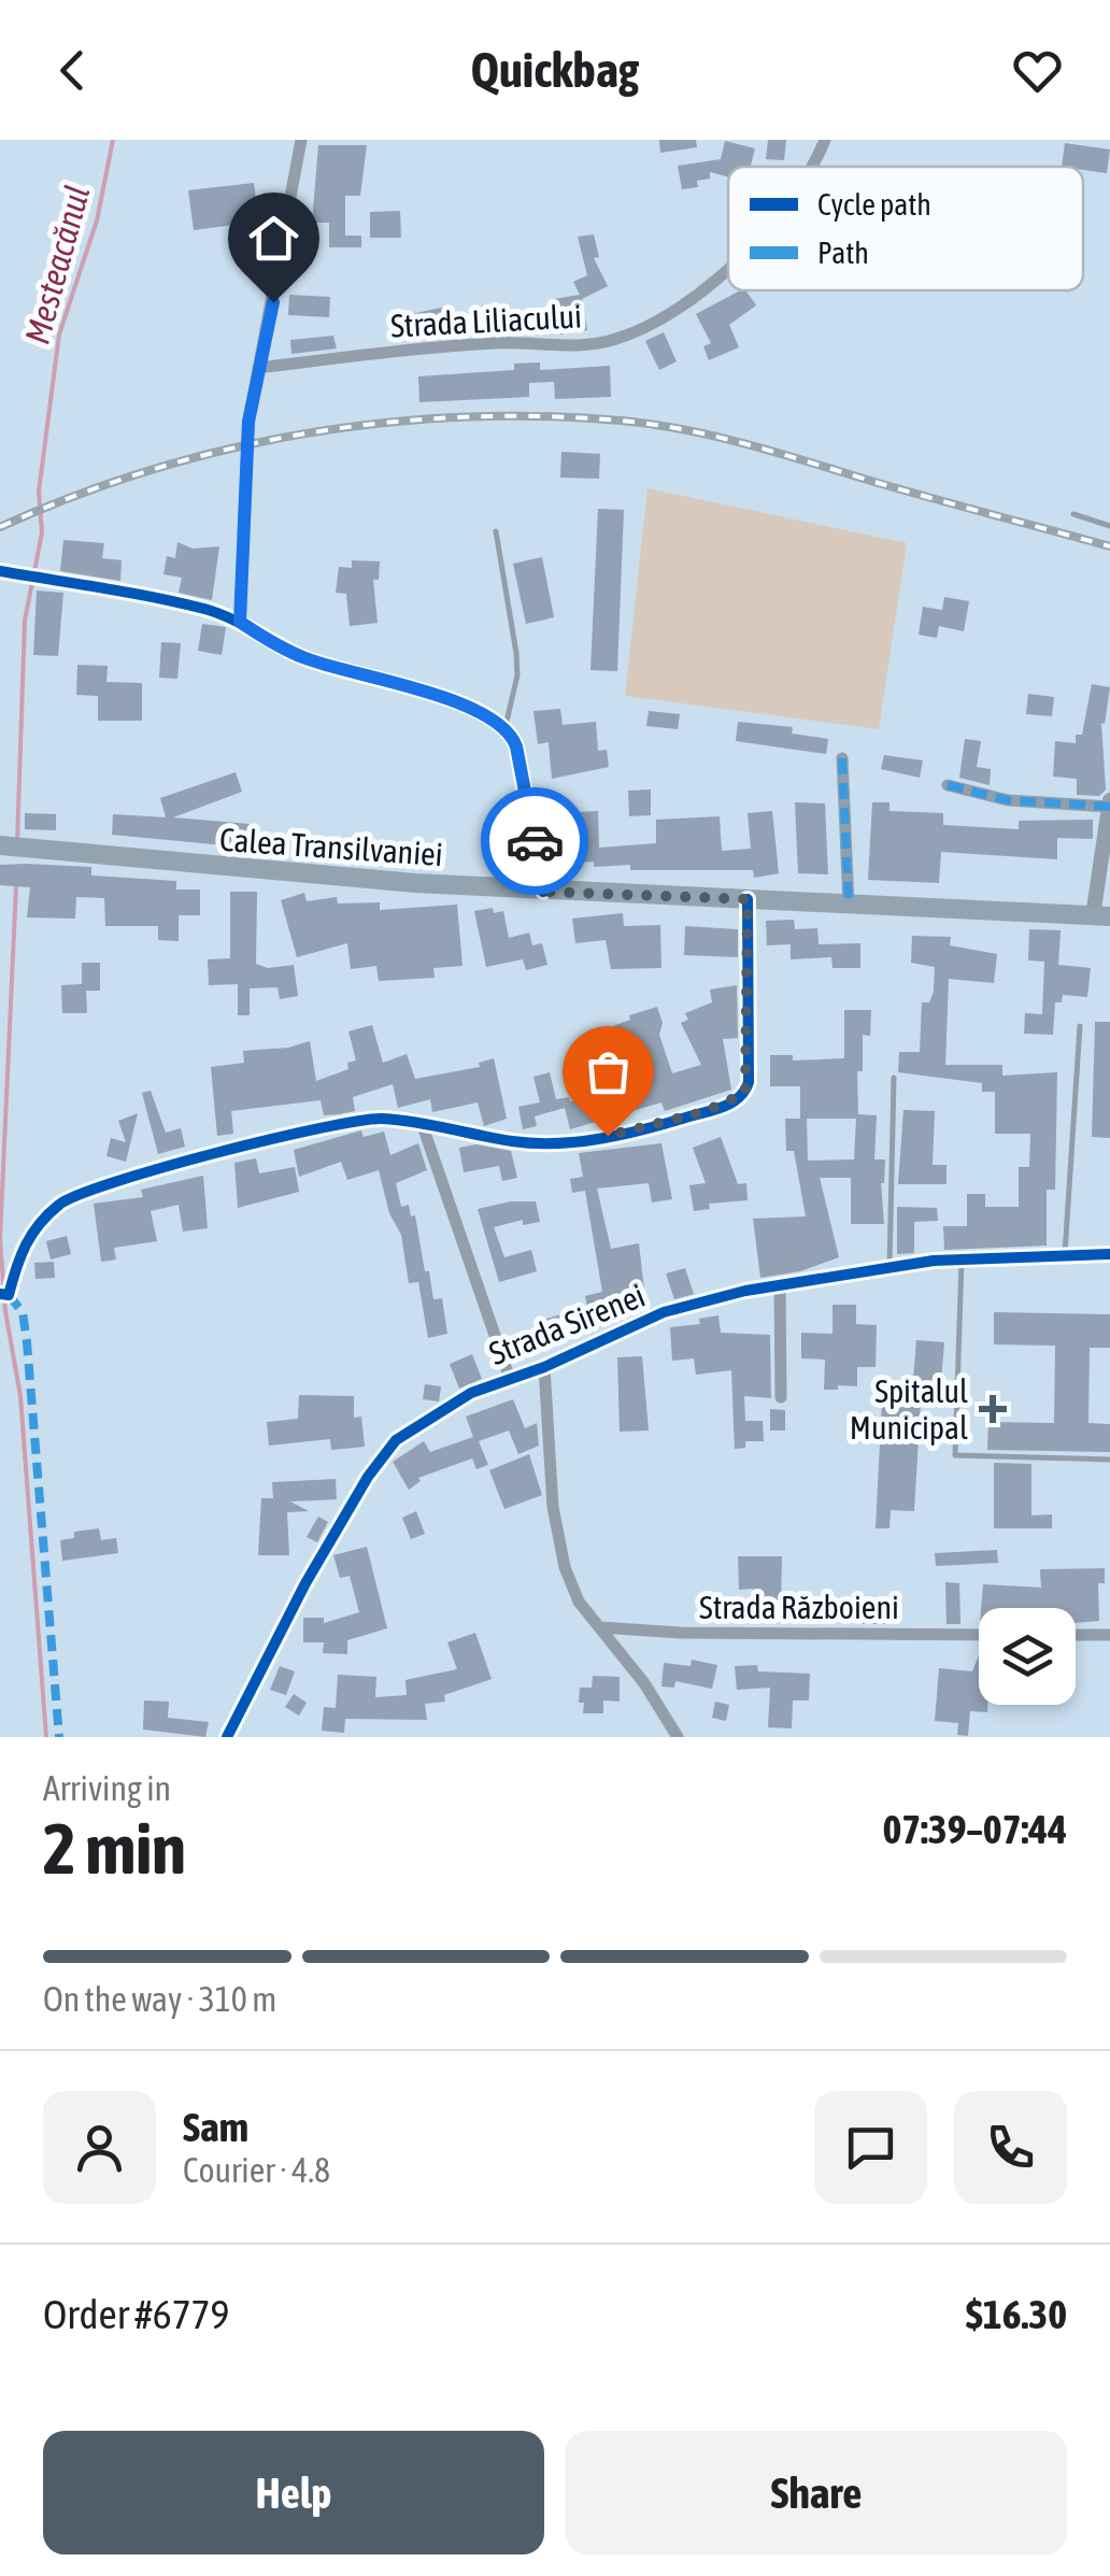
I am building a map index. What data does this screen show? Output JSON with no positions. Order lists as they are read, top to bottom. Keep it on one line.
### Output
{"streets":{"highway":["Calea Transilvaniei"],"street":["Strada Liliacului","Strada Sirenei","Strada Războieni"]},"water":["Mesteacănul"],"places":{"health":["Spitalul Municipal"]},"legend":["Cycle path","Path"],"page":{"header":"Quickbag","heading":["2 min","Arriving in","07:39–07:44"],"panel":["Sam","Courier · 4.8","Order #6779","$16.30"],"bar":"On the way · 310 m","buttons":["Help","Share"]}}
